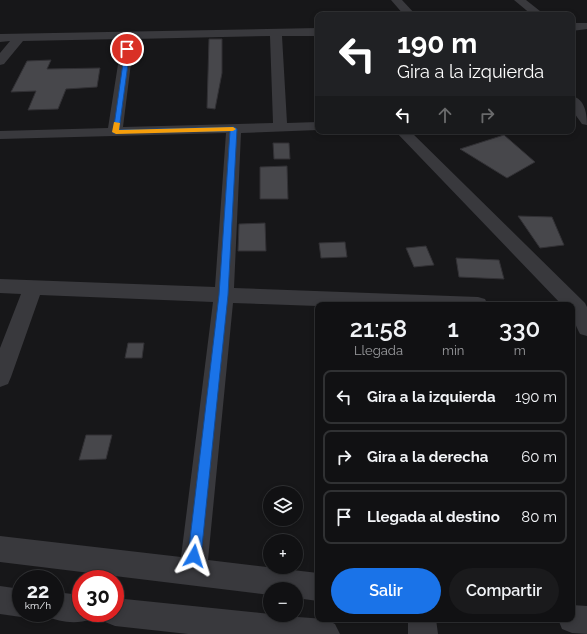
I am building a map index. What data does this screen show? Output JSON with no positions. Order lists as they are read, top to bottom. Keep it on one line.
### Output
{"page":{"turn":["190 m","Gira a la izquierda"],"eta":["21:58","Llegada","1","min","330","m"],"list":[{"name":"Gira a la izquierda","value":"190 m"},{"name":"Gira a la derecha","value":"60 m"},{"name":"Llegada al destino","value":"80 m"}],"map_buttons":["+","−"],"buttons":["Salir","Compartir"],"speed":"22 km/h","limit":"30"}}
